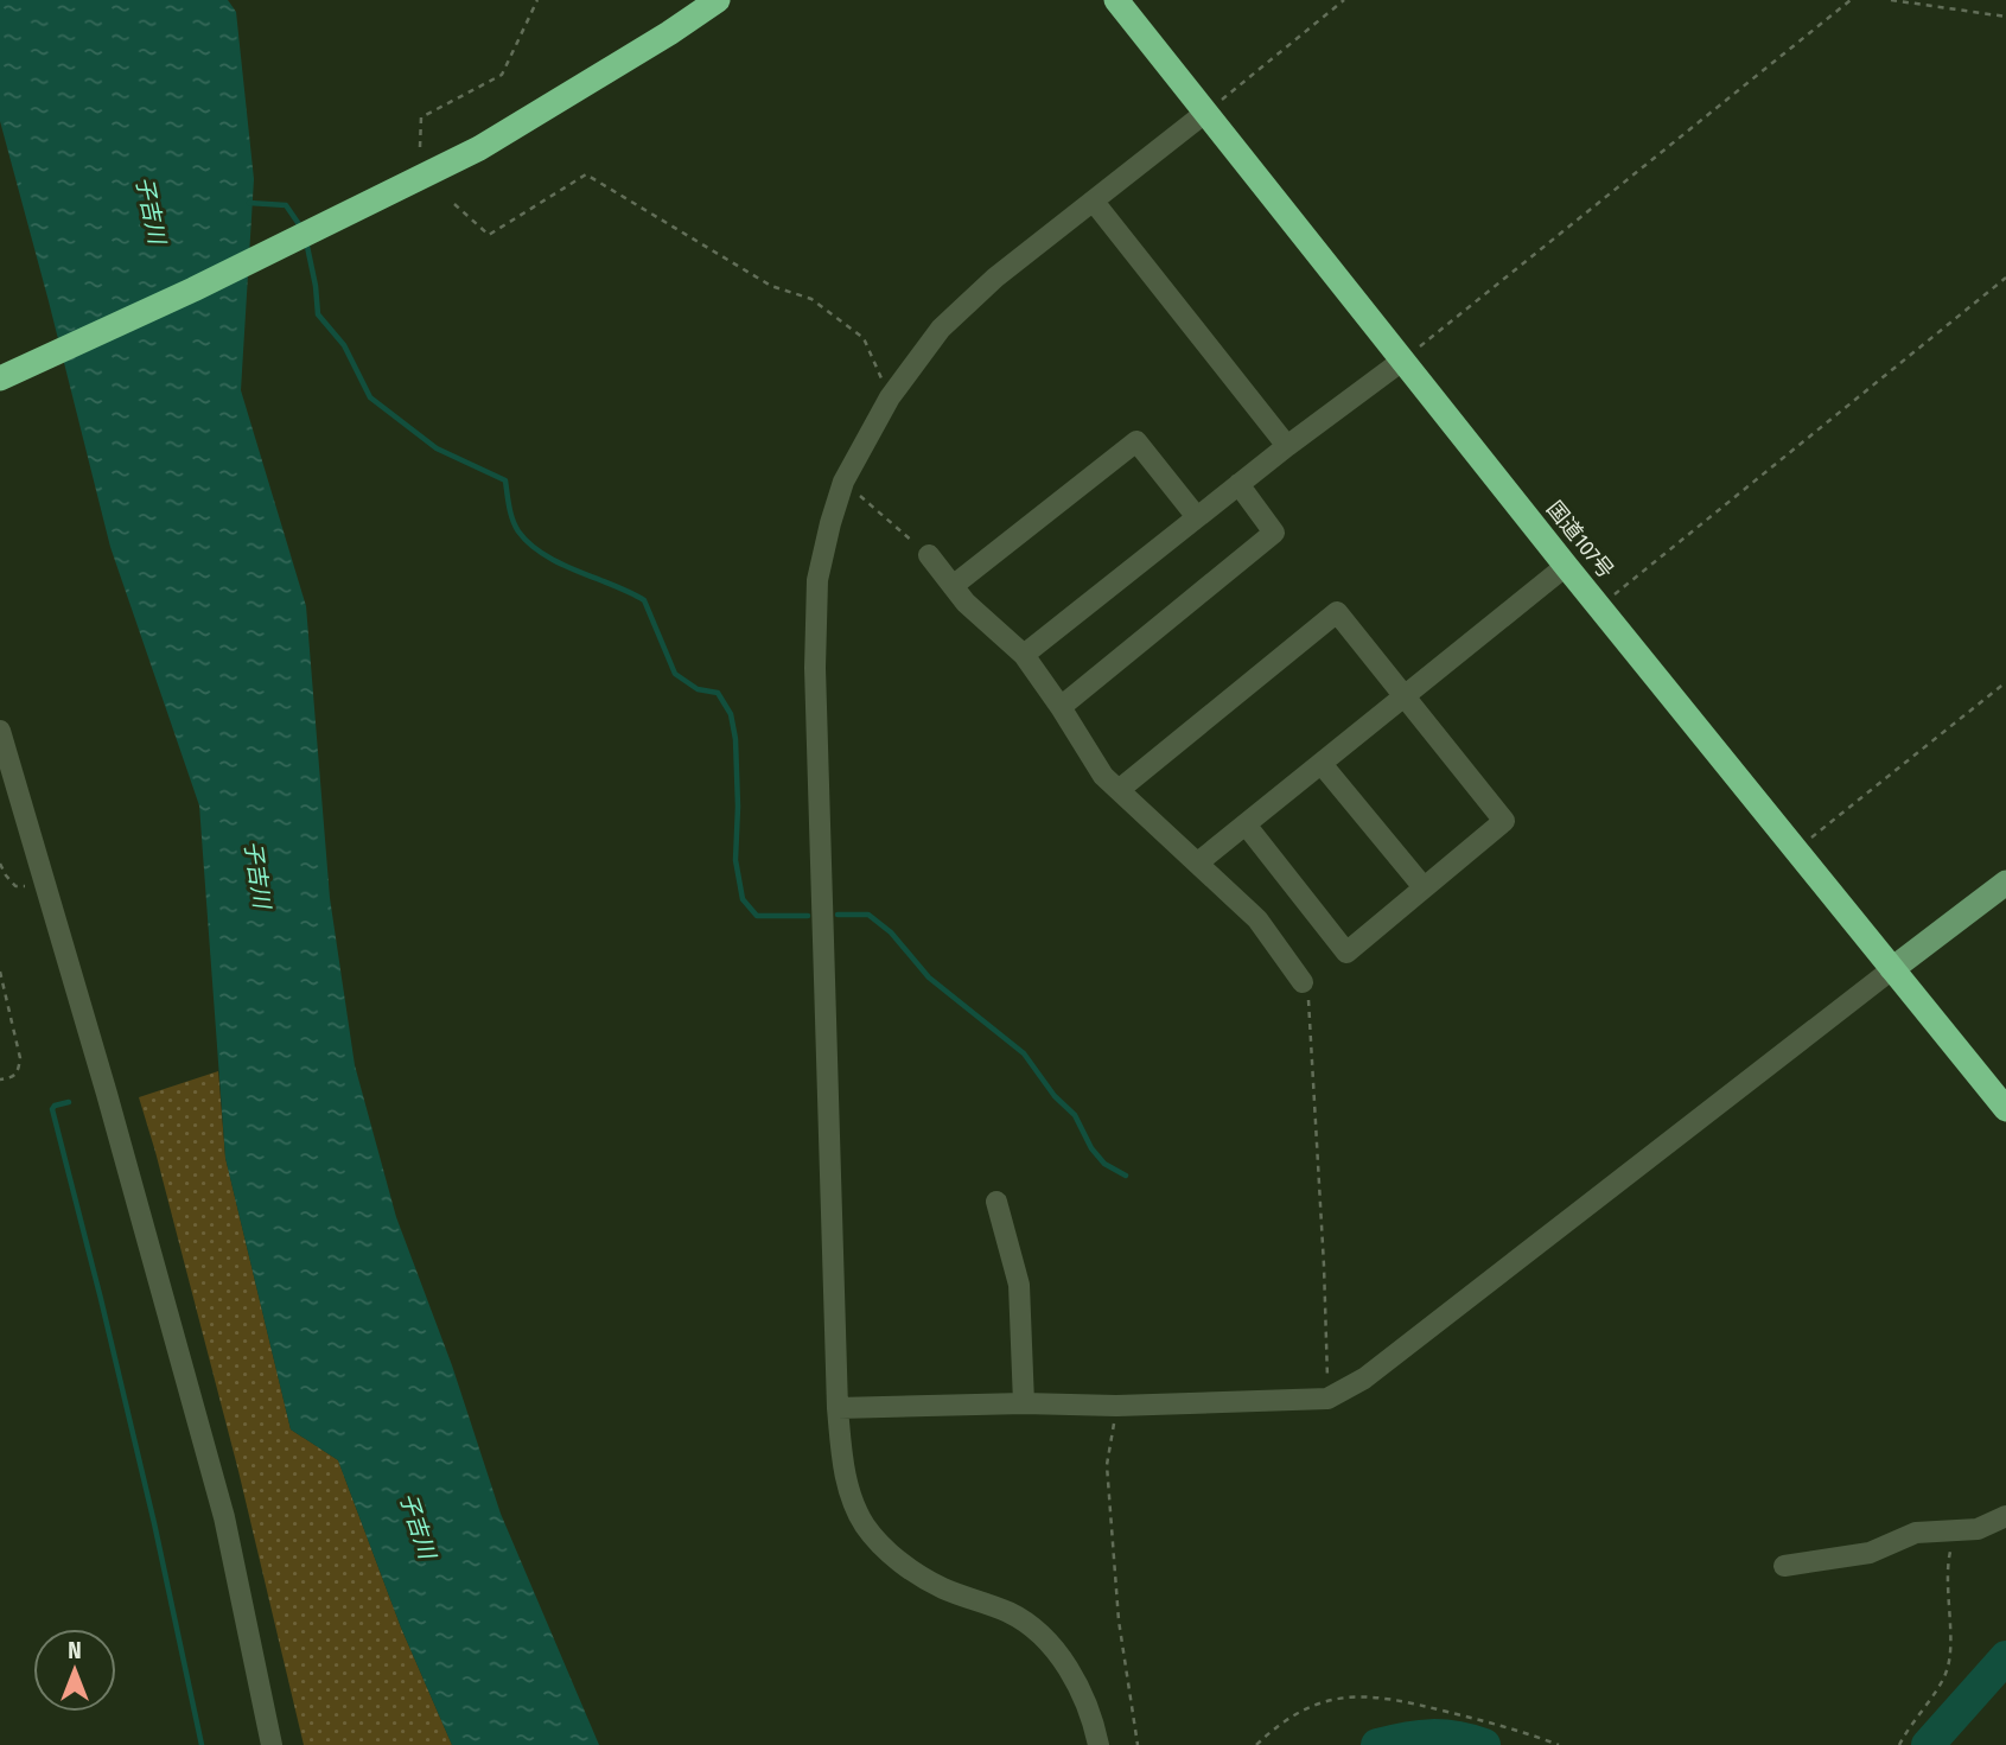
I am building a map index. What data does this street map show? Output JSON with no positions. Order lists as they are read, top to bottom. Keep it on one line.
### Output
{"streets":{"highway":["国道107号"]},"water":["子吉川"],"north":"top"}
